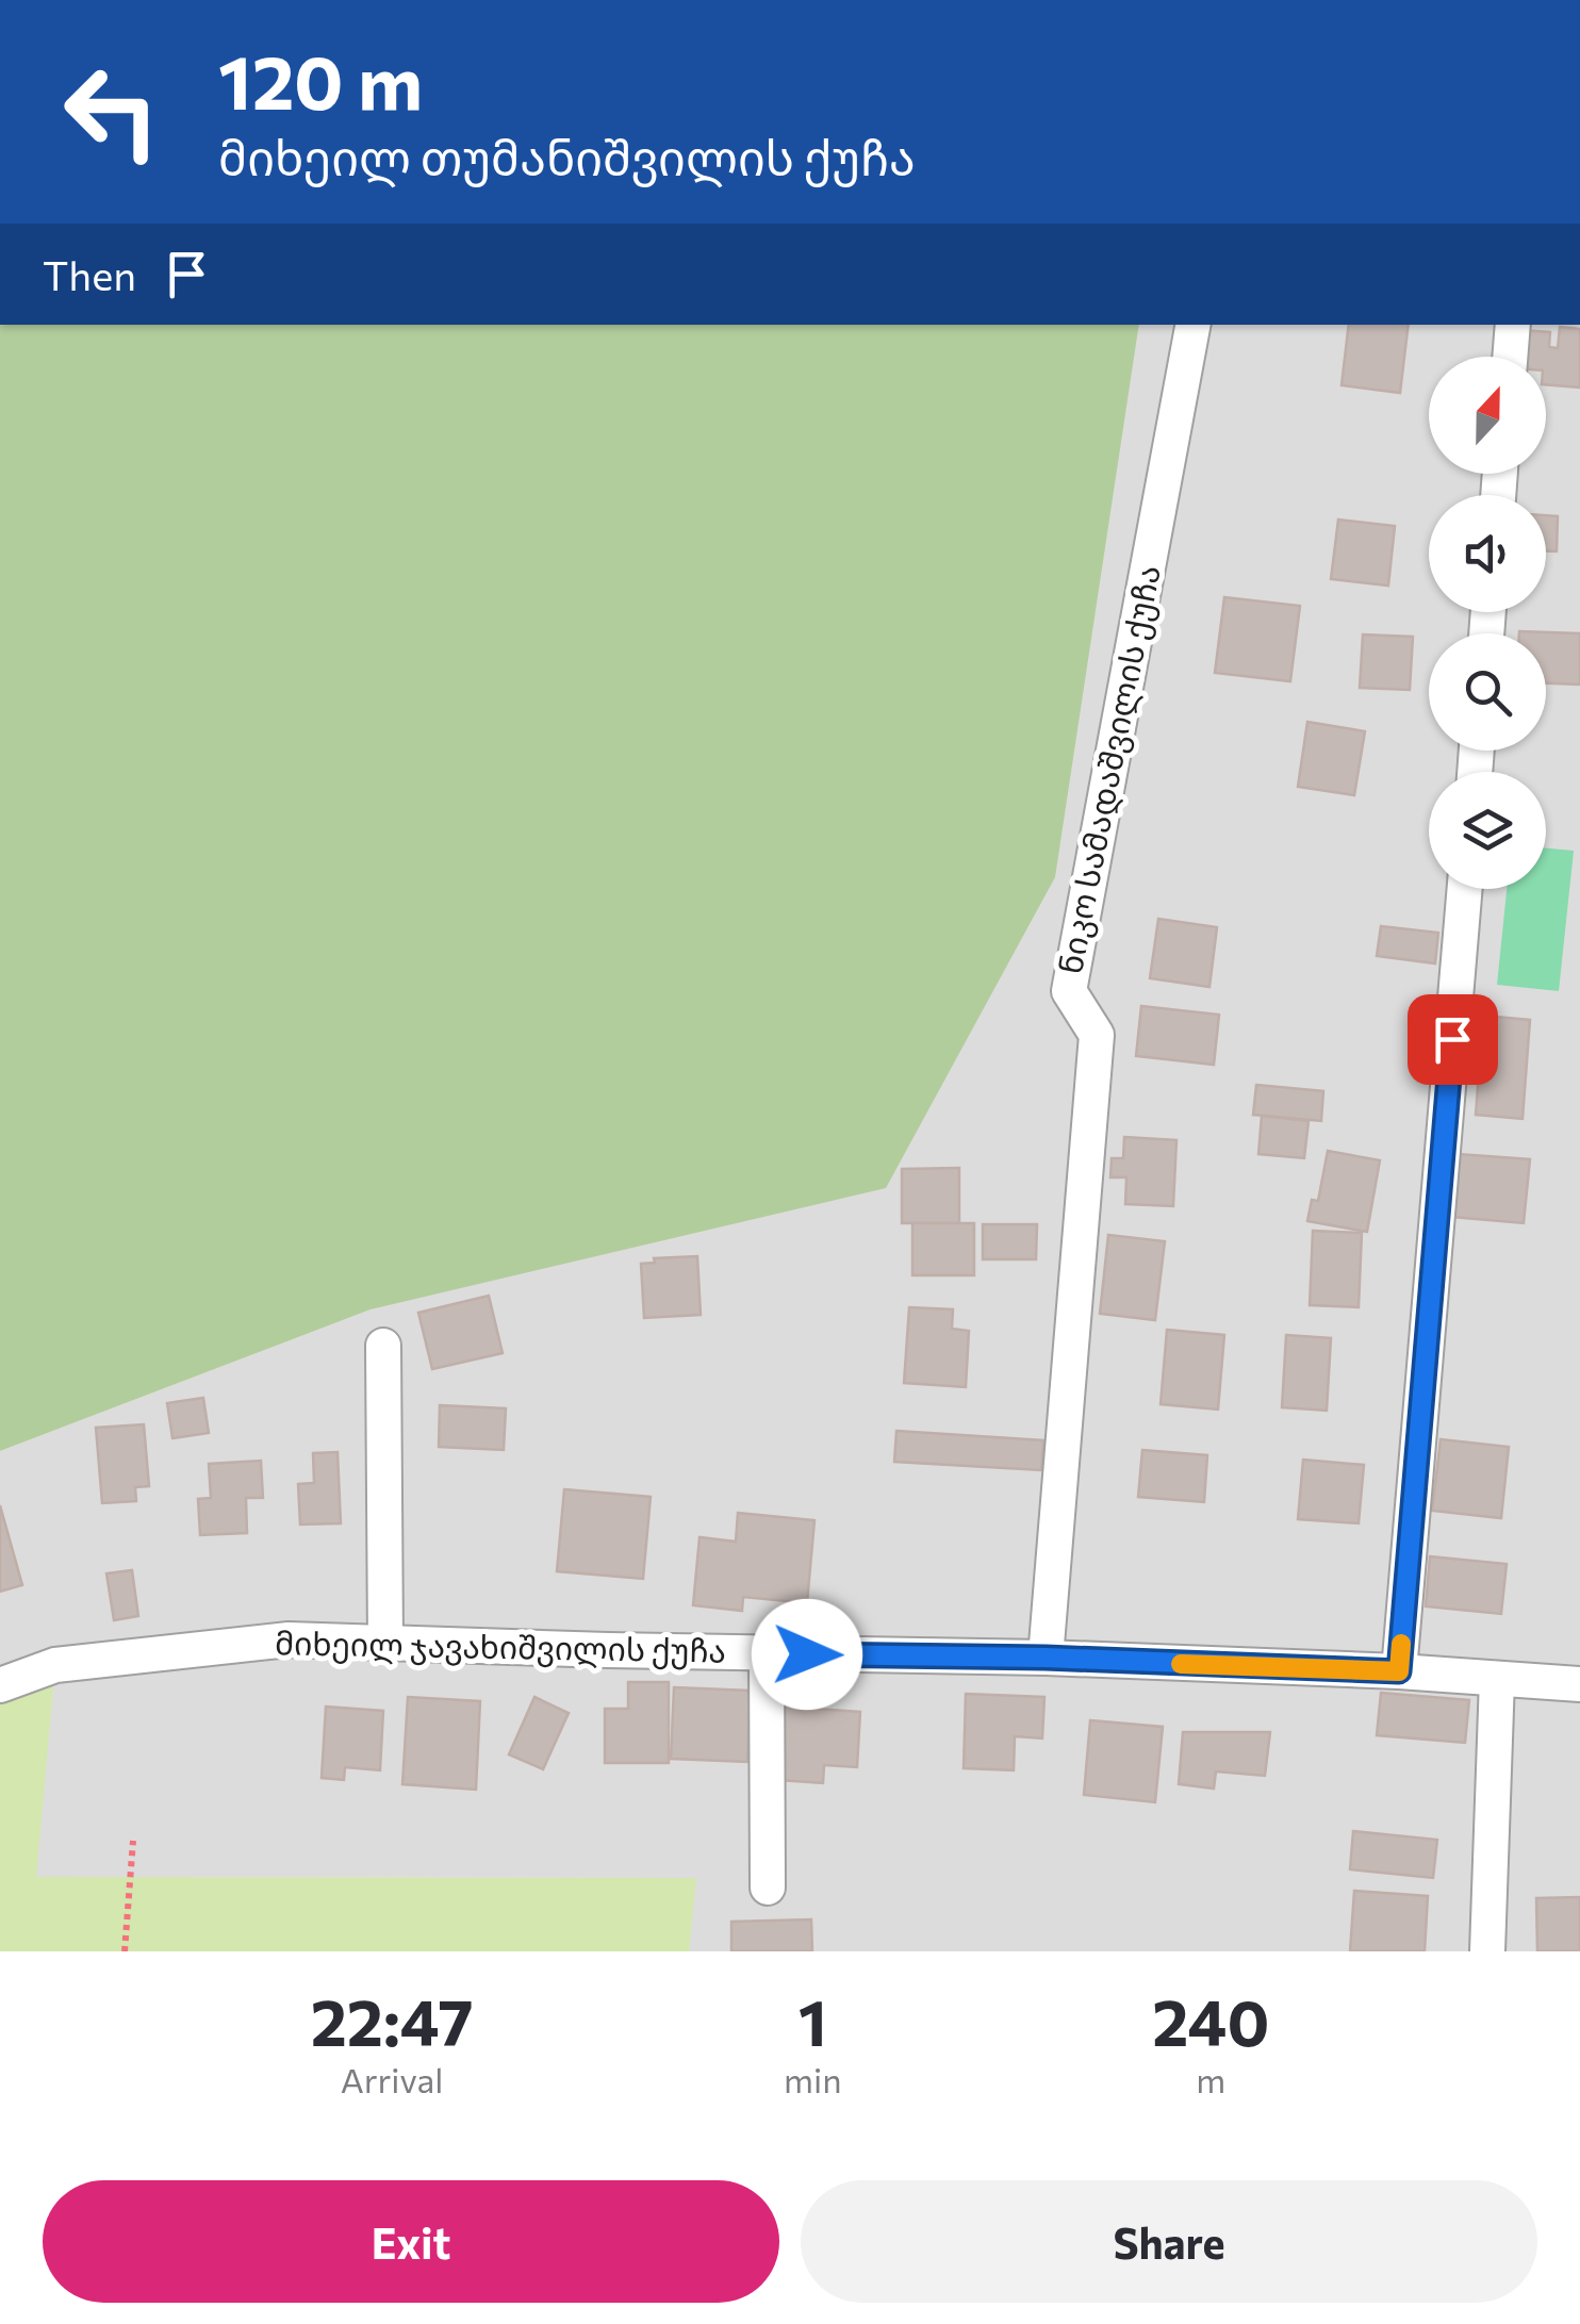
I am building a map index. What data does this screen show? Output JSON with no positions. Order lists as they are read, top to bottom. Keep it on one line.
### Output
{"streets":{"street":["ნიკო სამადაშვილის ქუჩა","მიხეილ ჯავახიშვილის ქუჩა"]},"crossings":[["ნიკო სამადაშვილის ქუჩა","მიხეილ ჯავახიშვილის ქუჩა"]],"north":"top","page":{"turn":["120 m","მიხეილ თუმანიშვილის ქუჩა"],"then":"Then","eta":["22:47","Arrival","1","min","240","m"],"buttons":["Exit","Share"]}}
